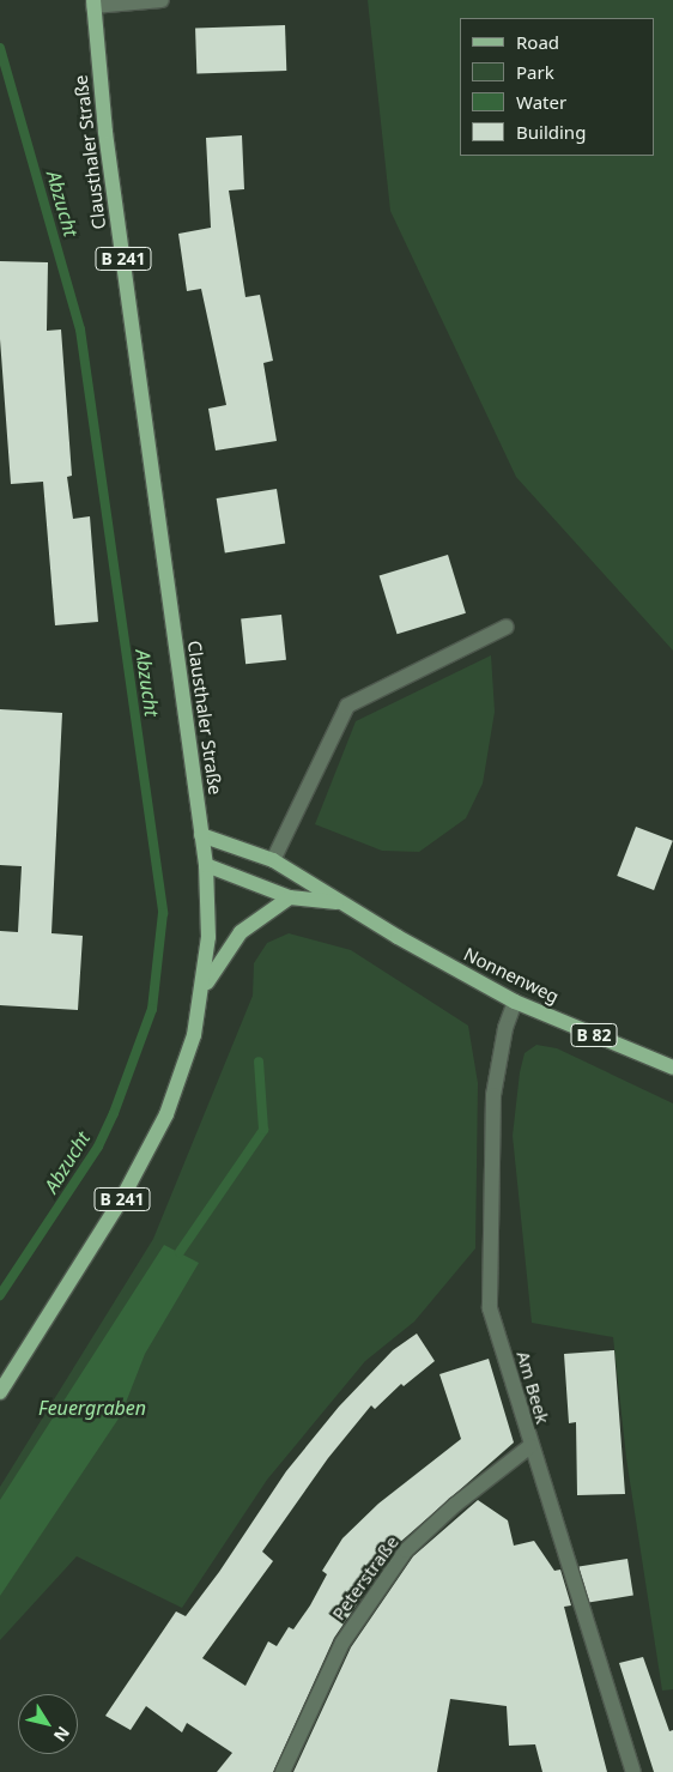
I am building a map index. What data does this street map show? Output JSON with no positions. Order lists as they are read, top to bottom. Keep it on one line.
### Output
{"streets":{"main road":["Clausthaler Straße","B 241","Nonnenweg","B 82"],"street":["Am Beek","Peterstraße"]},"crossings":[["Clausthaler Straße","Nonnenweg"],["Nonnenweg","Am Beek"],["Am Beek","Peterstraße"]],"water":["Abzucht","Feuergraben"],"legend":["Road","Park","Water","Building"],"north":"bottom right"}
